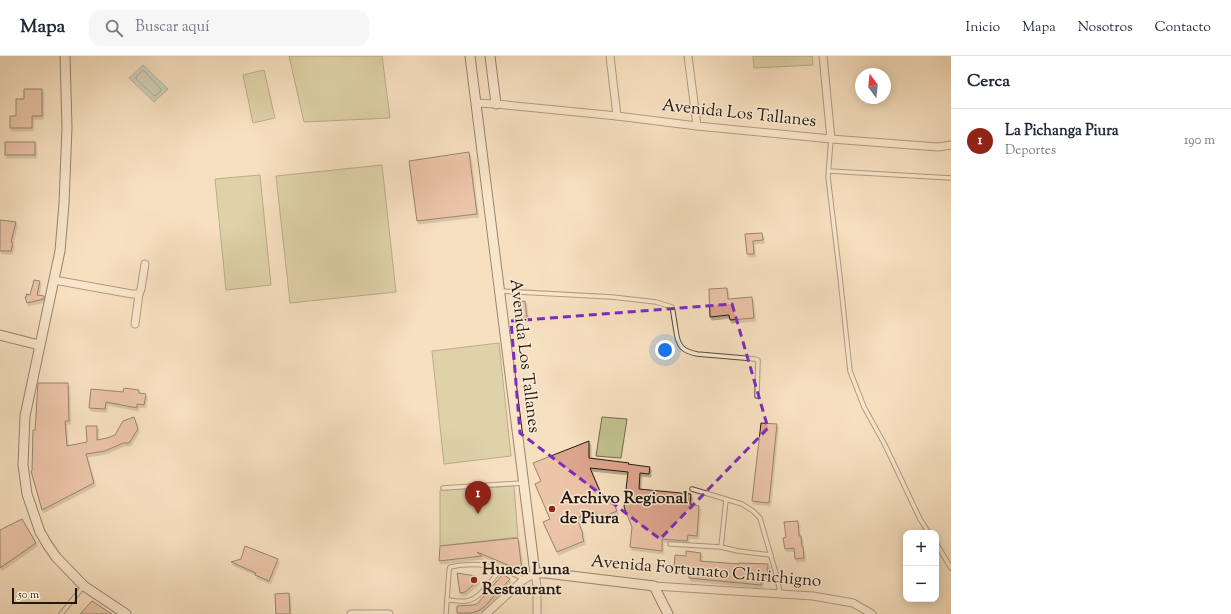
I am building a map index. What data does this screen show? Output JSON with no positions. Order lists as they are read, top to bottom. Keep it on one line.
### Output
{"streets":{"street":["Avenida Los Tallanes","Avenida Fortunato Chirichigno"]},"crossings":[["Avenida Los Tallanes","Avenida Fortunato Chirichigno"]],"places":["Archivo Regional de Piura","Huaca Luna Restaurant"],"scale_bar":"50 m","north":"top","page":{"header":"Mapa","search":"Buscar aquí","nav":["Inicio","Mapa","Nosotros","Contacto"],"heading":"Cerca","list":[{"mark":"1","name":"La Pichanga Piura","note":"Deportes","value":"190 m"}],"pins":"1","map_buttons":["+","−"],"scale":"50 m"}}
